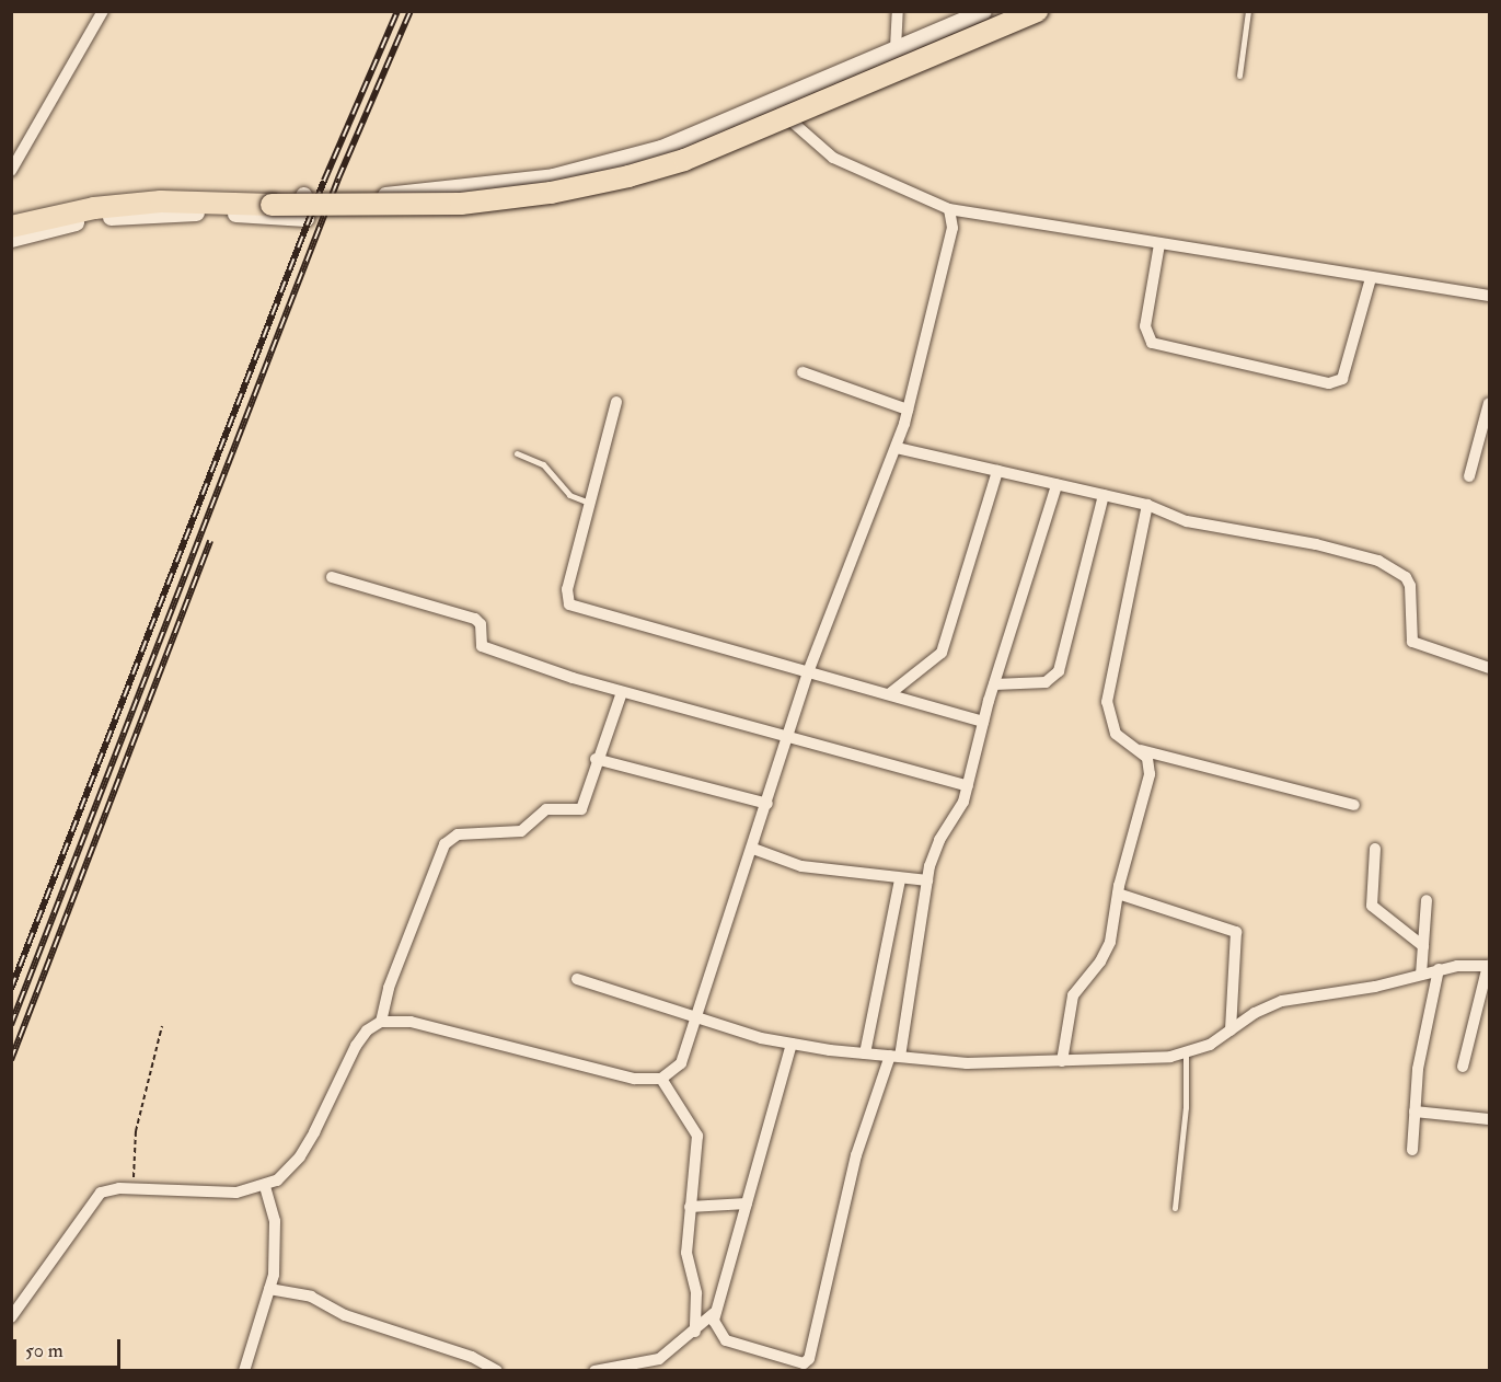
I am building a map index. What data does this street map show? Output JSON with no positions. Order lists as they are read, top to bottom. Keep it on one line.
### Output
{"scale_bar":"50 m"}
